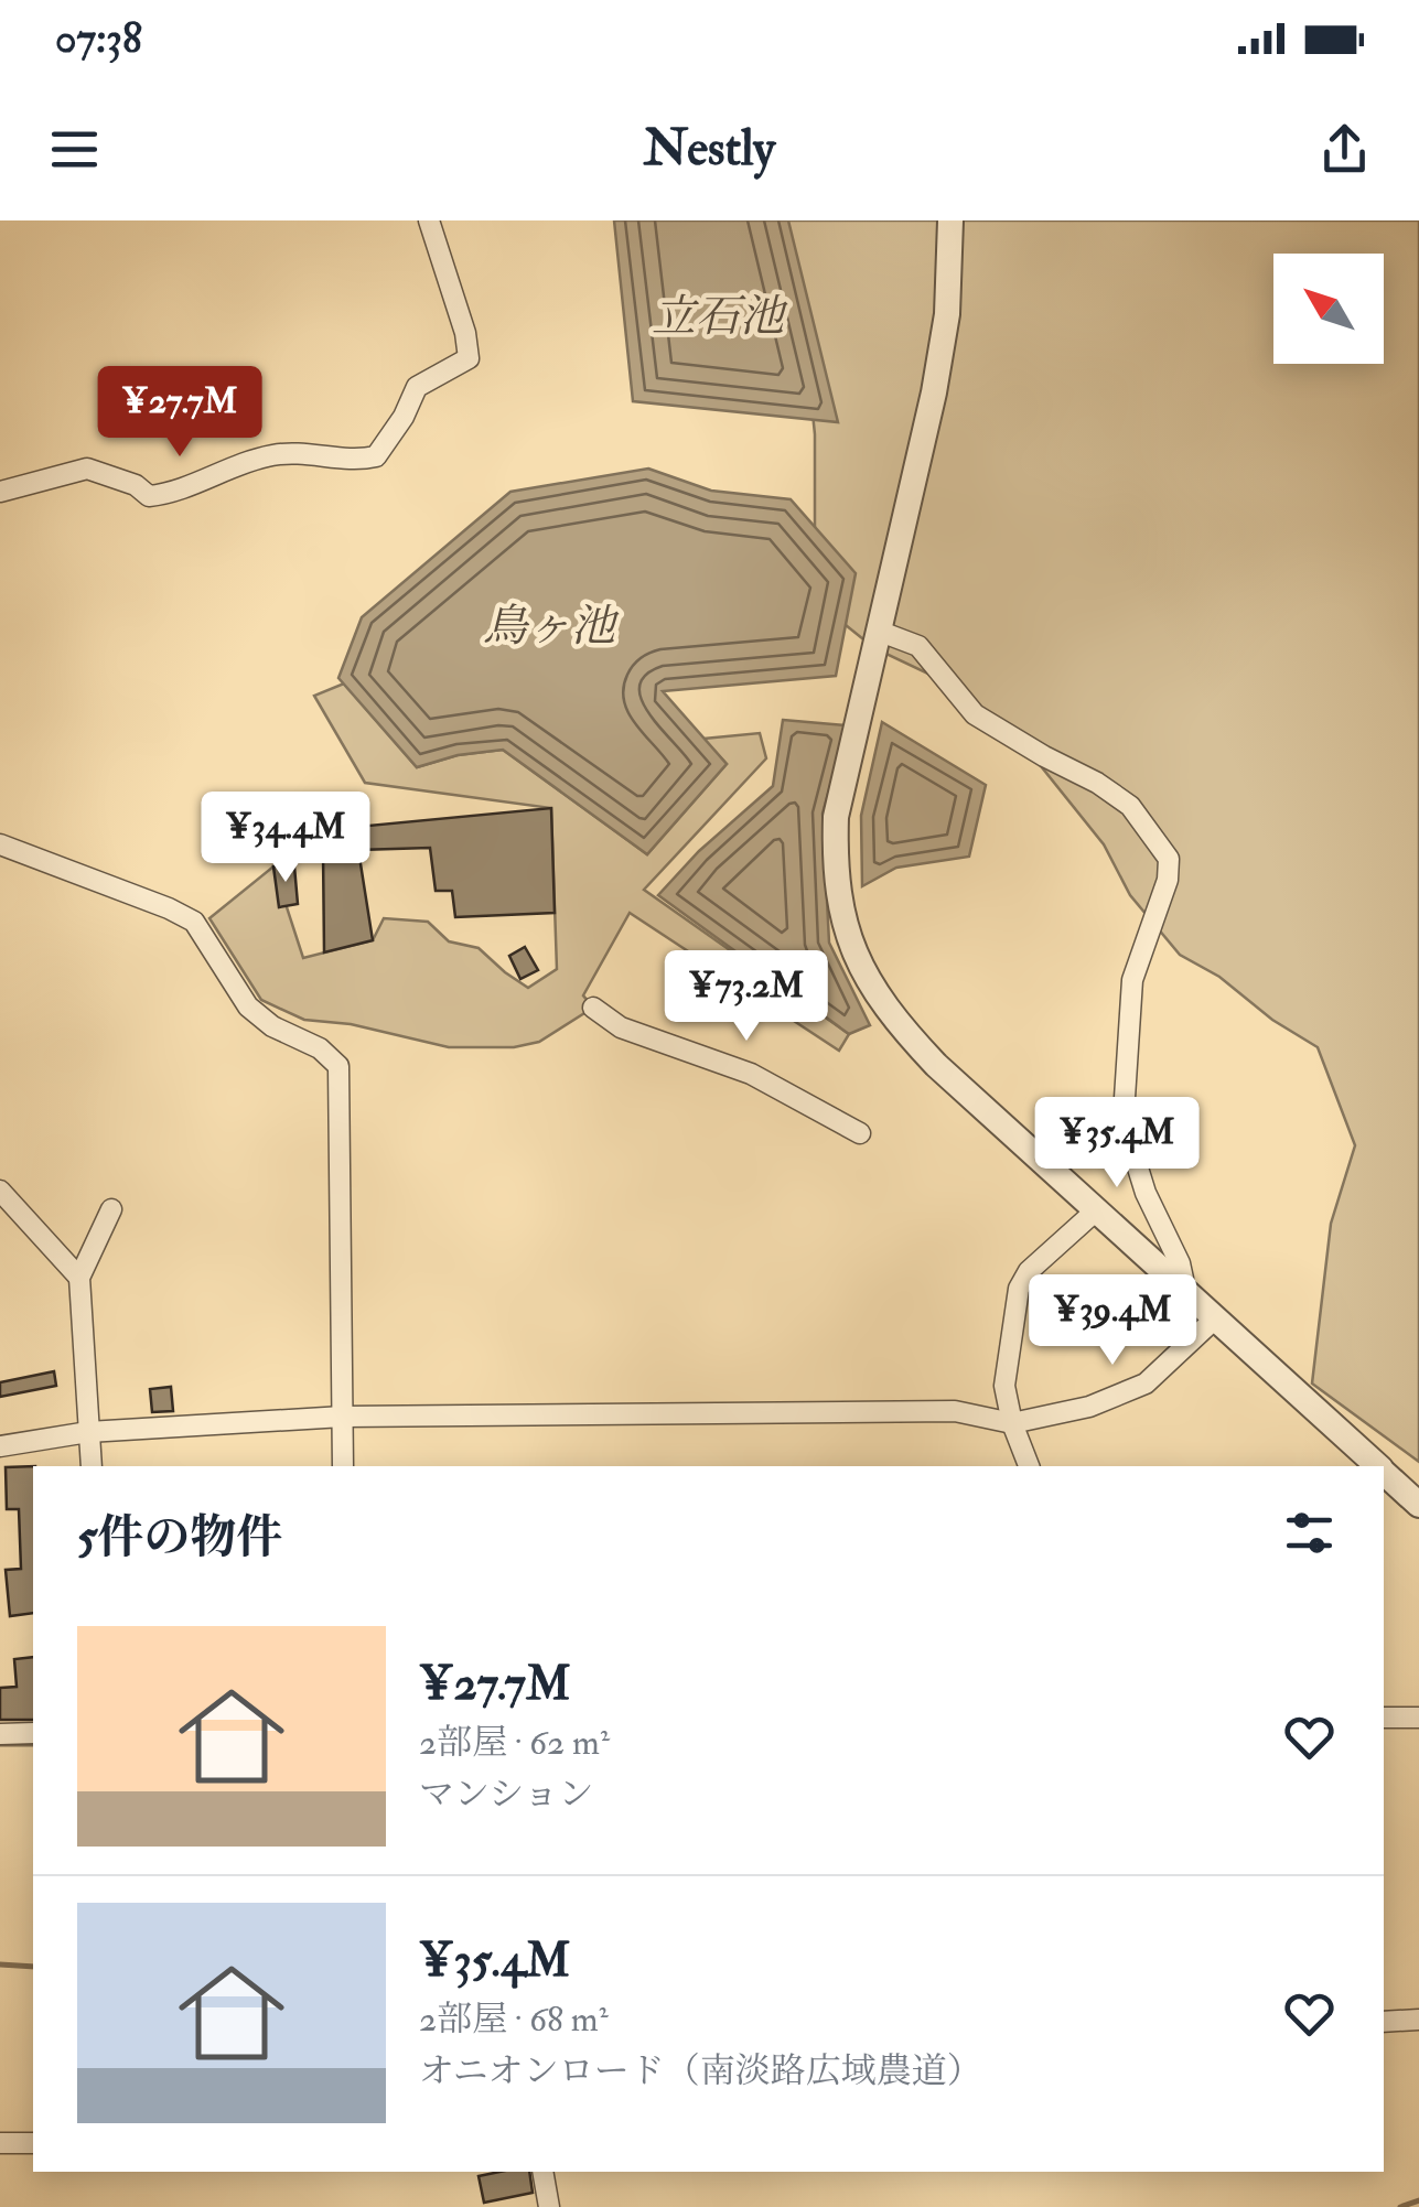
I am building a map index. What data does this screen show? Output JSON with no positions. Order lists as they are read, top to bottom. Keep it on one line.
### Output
{"water":["立石池","鳥ヶ池"],"north":"top left","page":{"status":"07:38","header":"Nestly","price":["¥27.7M","¥34.4M","¥73.2M","¥35.4M","¥39.4M"],"heading":"5件の物件","list":[{"name":"¥27.7M","note":"2部屋 · 62 m² · マンション"},{"name":"¥35.4M","note":"2部屋 · 68 m² · オニオンロード（南淡路広域農道）"}]}}
